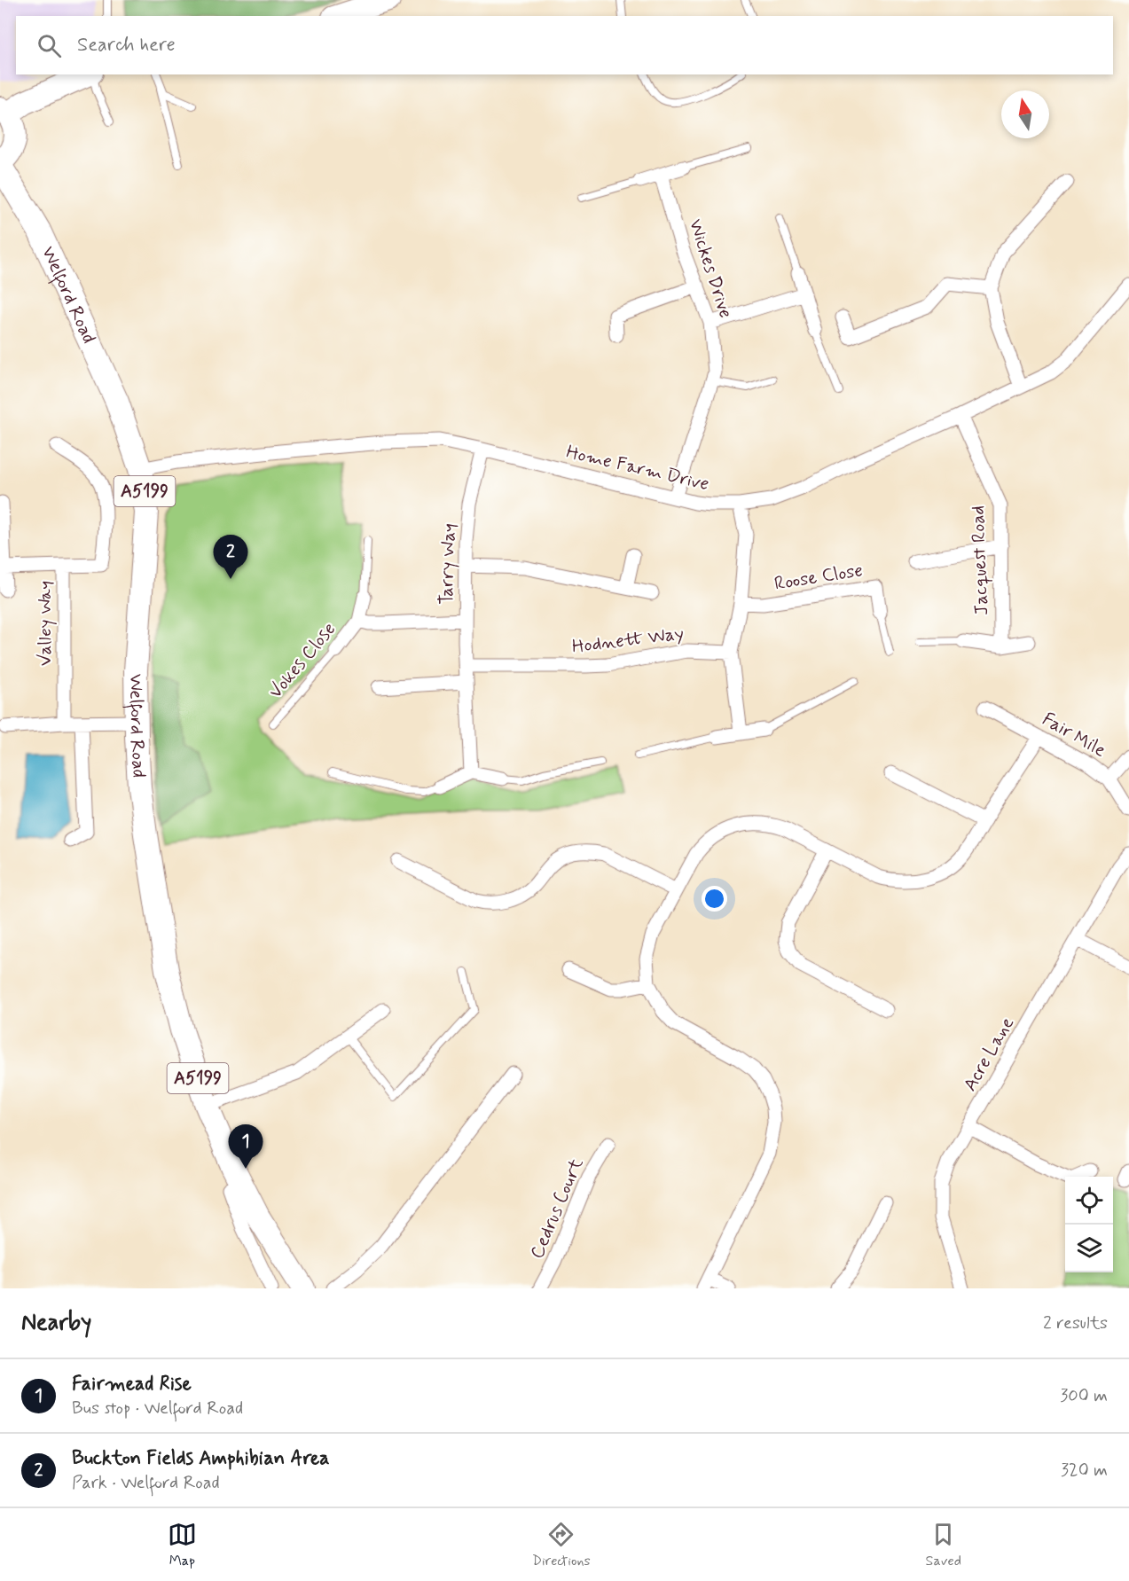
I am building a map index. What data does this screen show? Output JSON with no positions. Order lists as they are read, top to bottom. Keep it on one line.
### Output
{"streets":{"main road":["Welford Road","A5199"],"street":["Wickes Drive","Home Farm Drive","Jacquest Road","Tarry Way","Roose Close","Valley Way","Hodnett Way","Vokes Close","Fair Mile","Acre Lane","Cedrus Court"]},"crossings":[["Wickes Drive","Home Farm Drive"],["Welford Road","Home Farm Drive"],["Home Farm Drive","Jacquest Road"],["Home Farm Drive","Tarry Way"],["Tarry Way","Hodnett Way"],["Tarry Way","Vokes Close"]],"north":"top","page":{"search":"Search here","pins":["2","1"],"heading":["Nearby","2 results"],"list":[{"mark":"1","name":"Fairmead Rise","note":"Bus stop · Welford Road","value":"300 m"},{"mark":"2","name":"Buckton Fields Amphibian Area","note":"Park · Welford Road","value":"320 m"}],"nav":["Map","Directions","Saved"]}}
